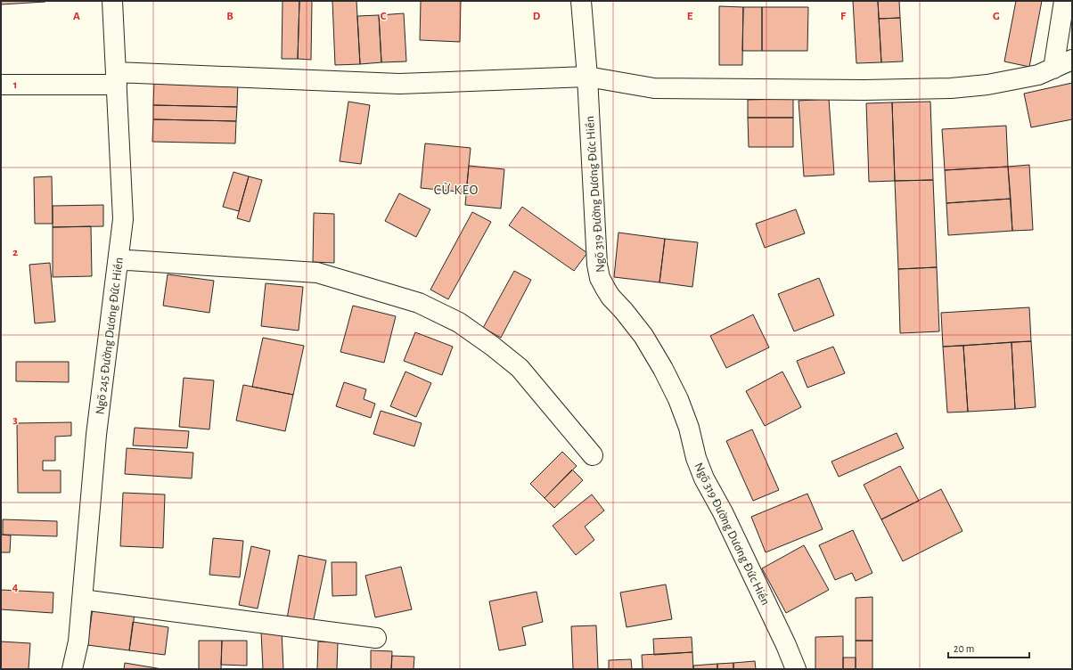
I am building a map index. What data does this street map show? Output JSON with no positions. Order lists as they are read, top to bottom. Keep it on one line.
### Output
{"streets":{"street":["Ngõ 319 Đường Dương Đức Hiền","Ngõ 245 Đường Dương Đức Hiền"]},"districts":["CỪ KEO"],"scale_bar":"20 m","grid":{"columns":["A","B","C","D","E","F","G"],"rows":["1","2","3","4"]}}
